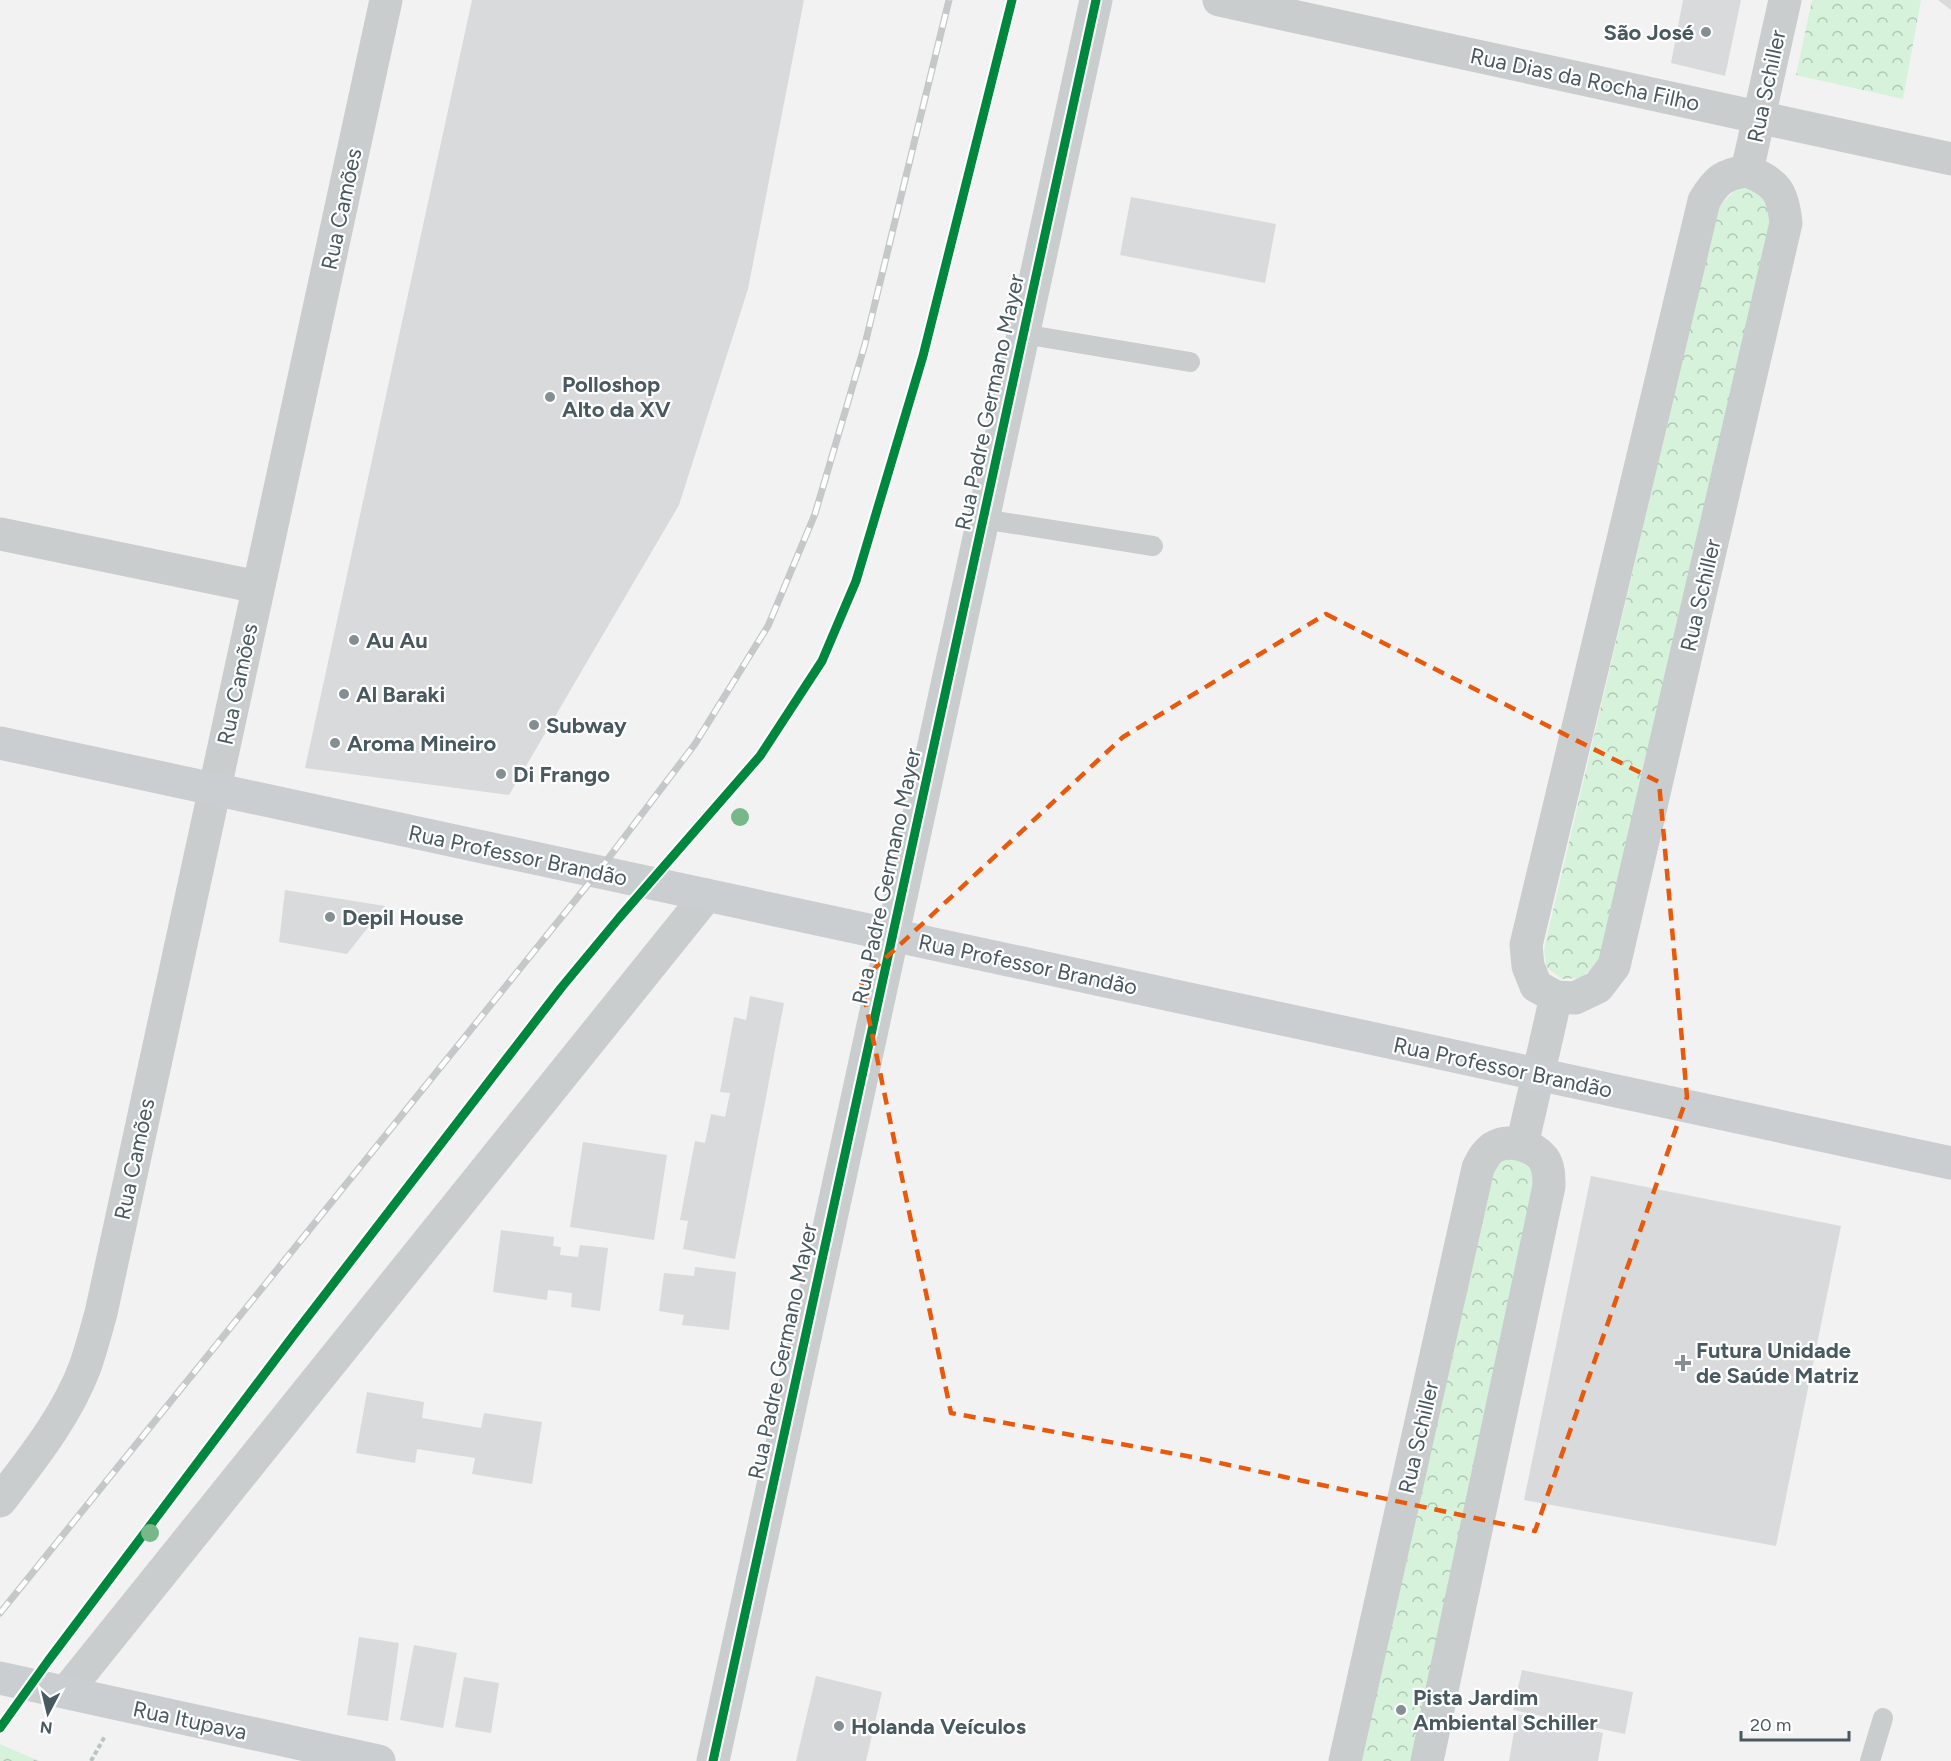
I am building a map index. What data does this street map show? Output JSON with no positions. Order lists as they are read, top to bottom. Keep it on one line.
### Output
{"streets":{"main road":["Rua Professor Brandão","Rua Itupava"],"street":["Rua Dias da Rocha Filho","Rua Schiller","Rua Camões","Rua Padre Germano Mayer"]},"crossings":[["Rua Dias da Rocha Filho","Rua Schiller"],["Rua Camões","Rua Professor Brandão"],["Rua Padre Germano Mayer","Rua Professor Brandão"]],"places":{"other":["São José","Polloshop Alto da XV","Au Au","Al Baraki","Subway","Aroma Mineiro","Di Frango","Depil House","Pista Jardim Ambiental Schiller","Holanda Veículos"],"health":["Futura Unidade de Saúde Matriz"]},"scale_bar":"20 m","north":"bottom"}
